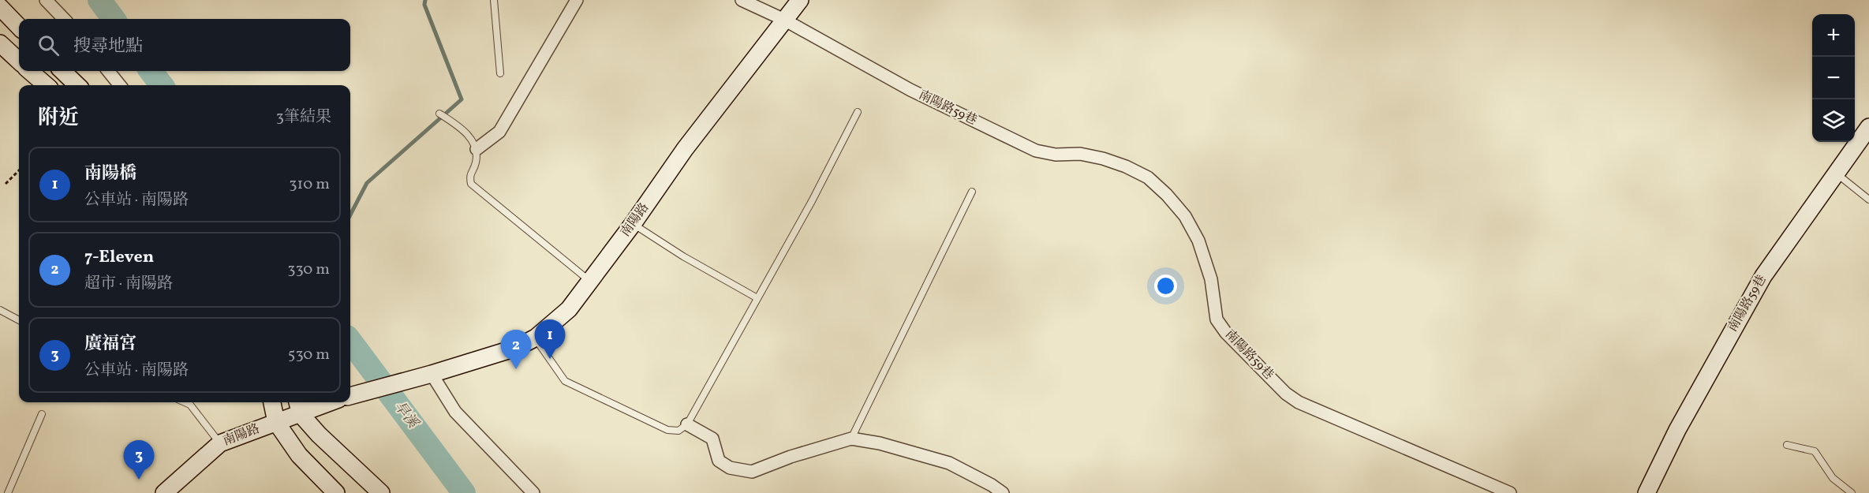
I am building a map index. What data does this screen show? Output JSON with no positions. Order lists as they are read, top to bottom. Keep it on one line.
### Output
{"streets":{"street":["南陽路59巷","南陽路"]},"crossings":[["南陽路59巷","南陽路"]],"water":["旱溪"],"page":{"map_buttons":["+","−"],"search":"搜尋地點","heading":["附近","3筆結果"],"list":[{"mark":"1","name":"南陽橋","note":"公車站 · 南陽路","value":"310 m"},{"mark":"2","name":"7-Eleven","note":"超市 · 南陽路","value":"330 m"},{"mark":"3","name":"廣福宮","note":"公車站 · 南陽路","value":"530 m"}],"pins":["1","2","3"]}}
